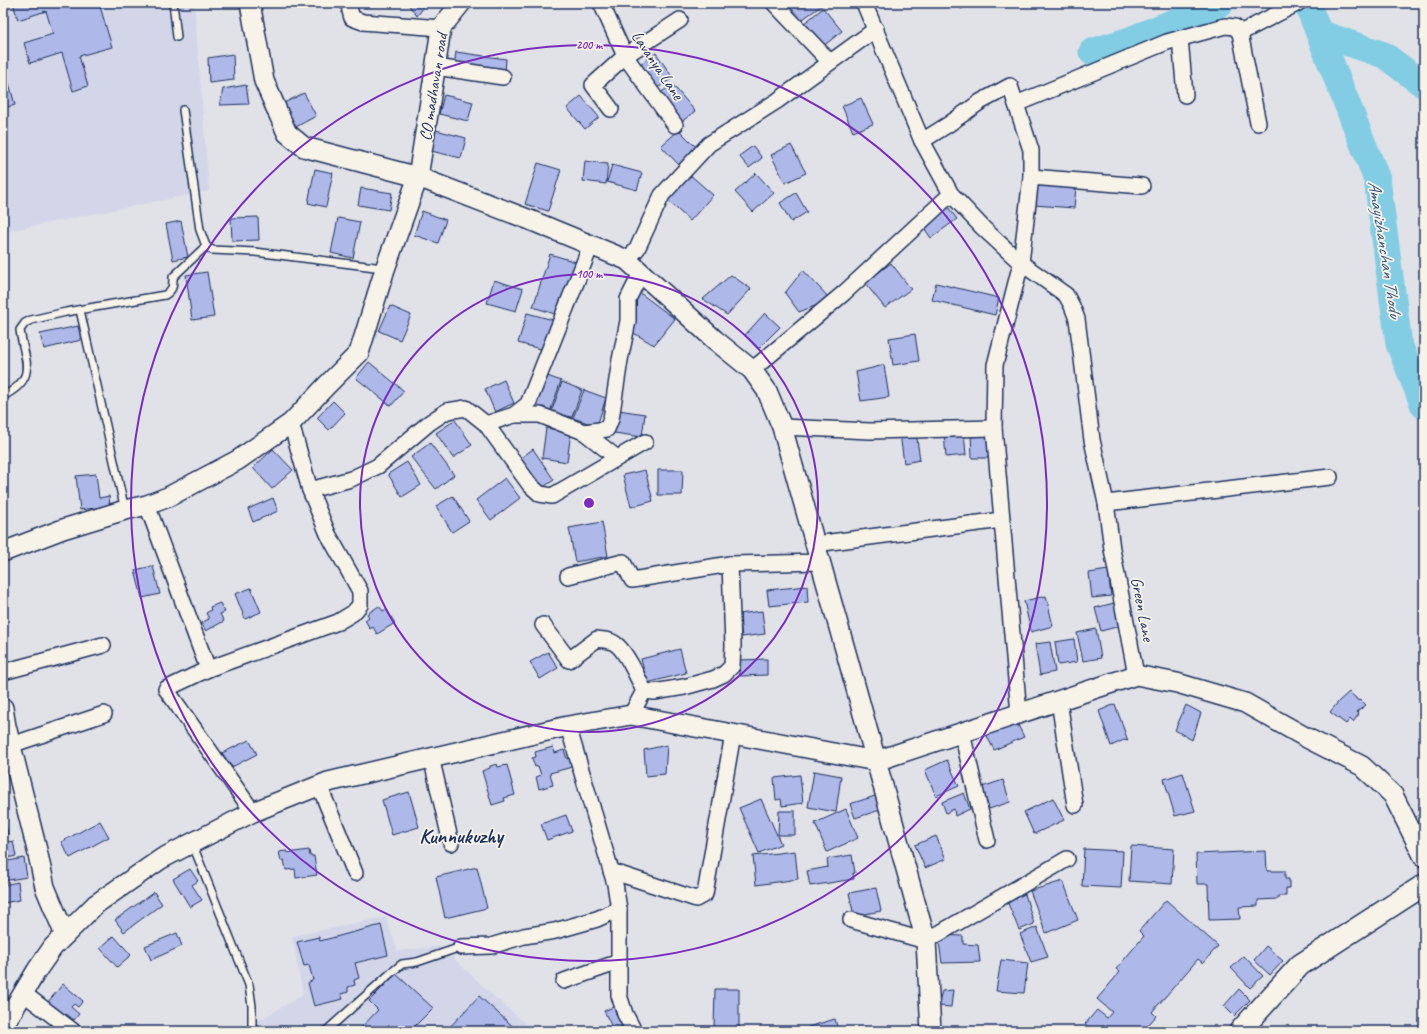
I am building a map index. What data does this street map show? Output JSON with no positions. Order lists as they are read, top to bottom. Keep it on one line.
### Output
{"streets":{"street":["Lavanya Lane","CO madhavan road","Green Lane"]},"districts":["Kunnukuzhy"],"water":["Amayizhanchan Thodu"],"rings":["200 m","100 m"]}
